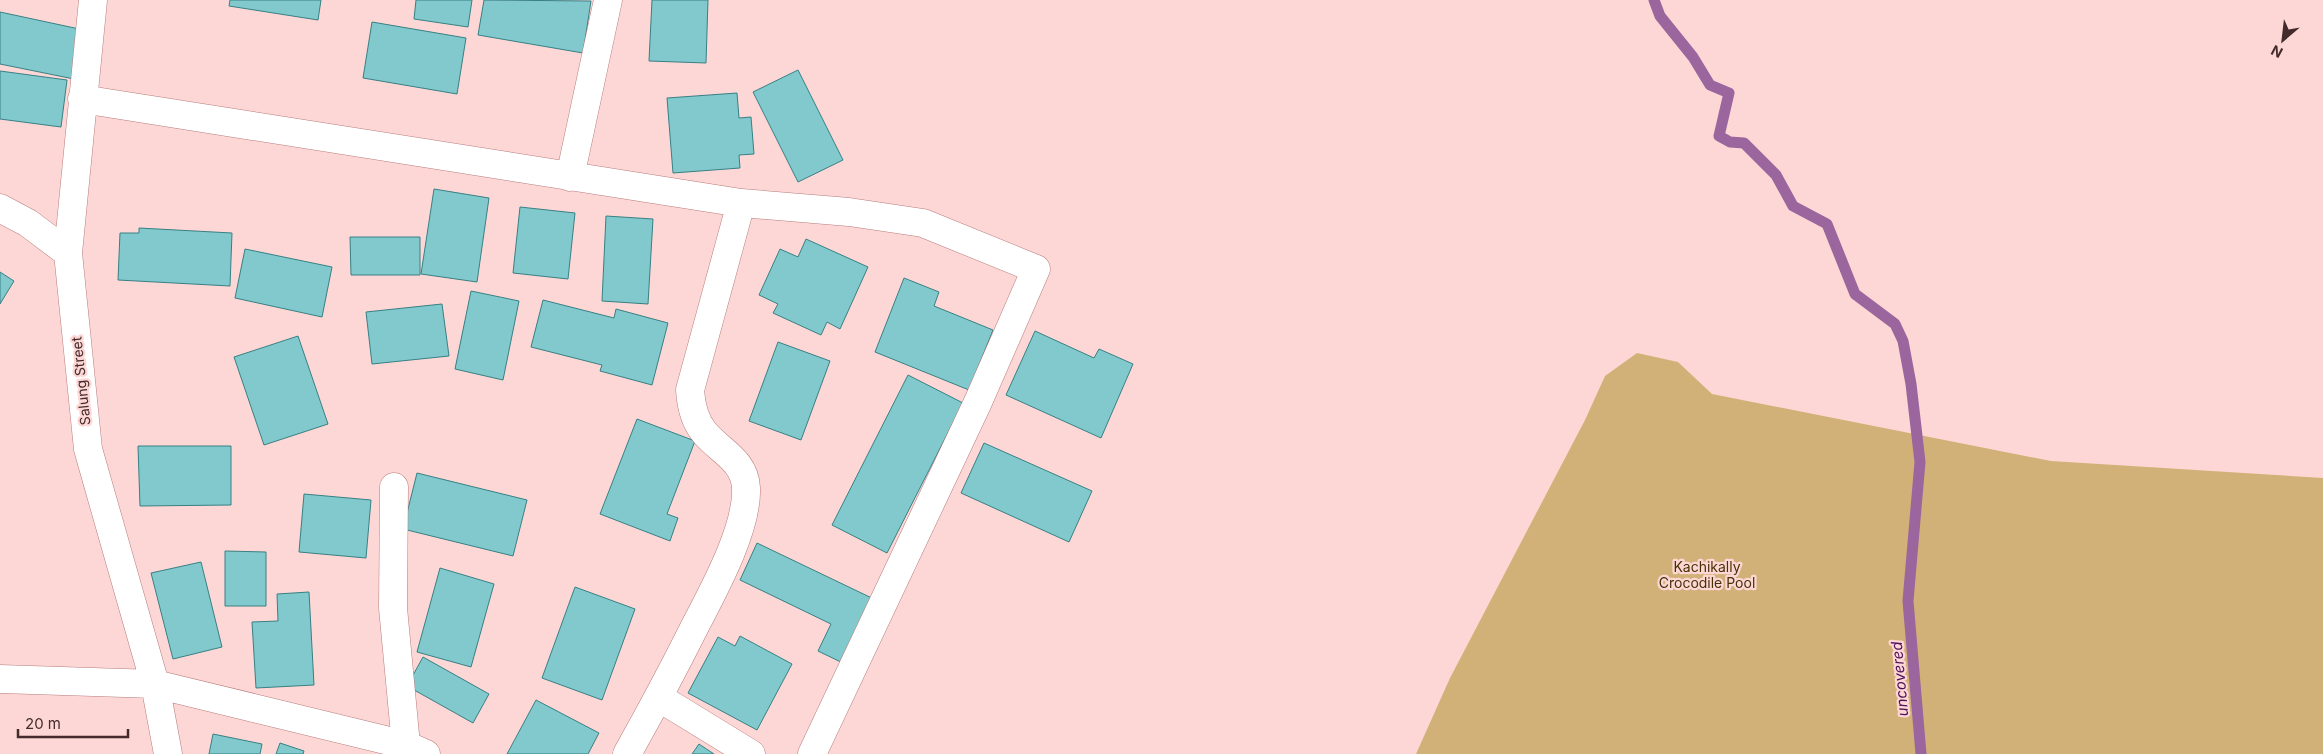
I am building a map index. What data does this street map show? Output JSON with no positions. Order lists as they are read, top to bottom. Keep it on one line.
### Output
{"streets":{"street":["Salung Street"]},"water":["uncovered"],"parks":["Kachikally Crocodile Pool"],"scale_bar":"20 m","north":"bottom left"}
